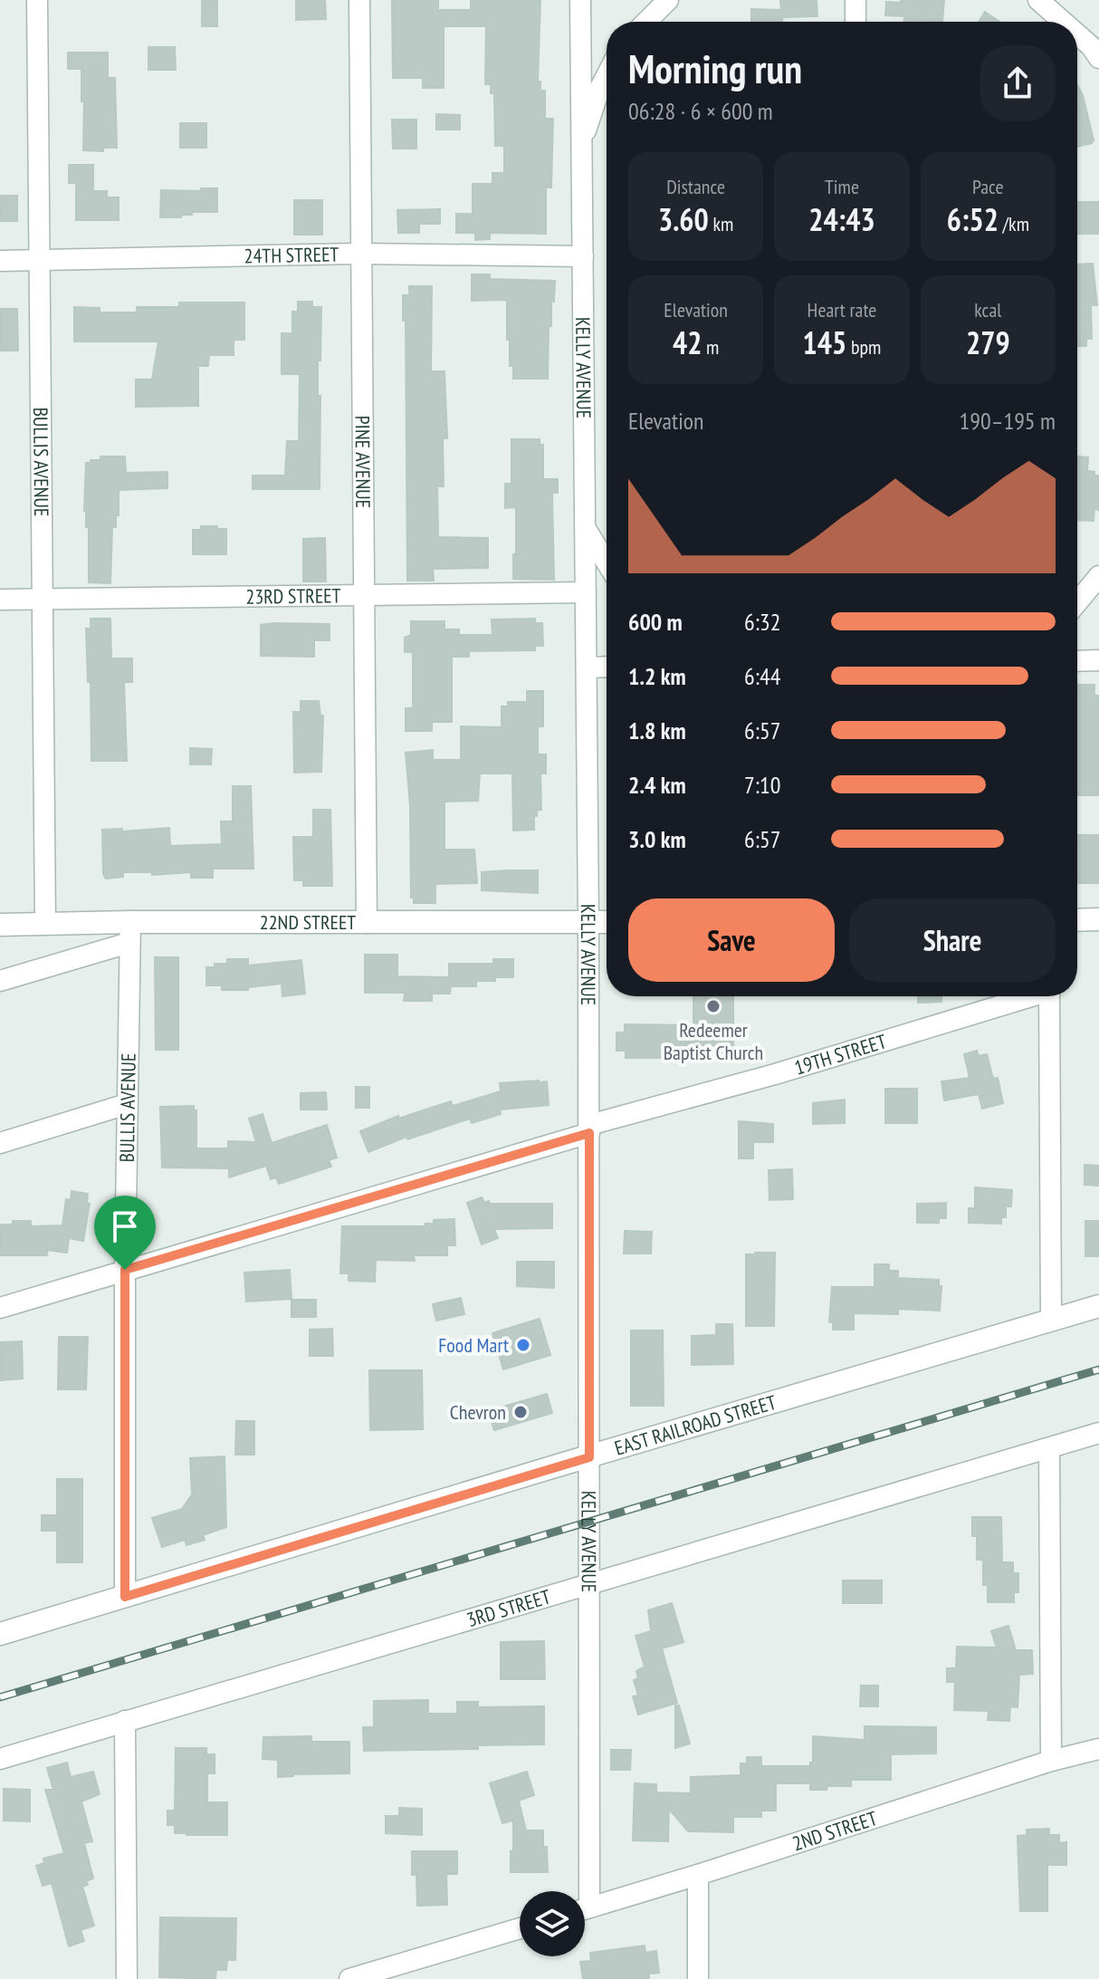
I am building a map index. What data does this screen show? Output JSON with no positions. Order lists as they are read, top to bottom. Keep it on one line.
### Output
{"streets":{"street":["24TH STREET","KELLY AVENUE","PINE AVENUE","BULLIS AVENUE","23RD STREET","22ND STREET","19TH STREET","EAST RAILROAD STREET","3RD STREET","2ND STREET"]},"crossings":[["24TH STREET","KELLY AVENUE"],["24TH STREET","PINE AVENUE"],["24TH STREET","BULLIS AVENUE"],["KELLY AVENUE","23RD STREET"],["KELLY AVENUE","22ND STREET"],["KELLY AVENUE","19TH STREET"],["KELLY AVENUE","EAST RAILROAD STREET"],["KELLY AVENUE","3RD STREET"],["PINE AVENUE","23RD STREET"],["PINE AVENUE","22ND STREET"],["BULLIS AVENUE","23RD STREET"],["BULLIS AVENUE","22ND STREET"],["BULLIS AVENUE","19TH STREET"],["BULLIS AVENUE","EAST RAILROAD STREET"]],"places":["Redeemer Baptist Church","Food Mart","Chevron"],"page":{"heading":["Morning run","06:28 · 6 × 600 m"],"stats":[["Distance","3.60 km"],["Time","24:43"],["Pace","6:52 /km"],["Elevation","42 m"],["Heart rate","145 bpm"],["kcal","279"]],"chart":["Elevation","190–195 m"],"list":[{"name":"600 m","note":"6:32"},{"name":"1.2 km","note":"6:44"},{"name":"1.8 km","note":"6:57"},{"name":"2.4 km","note":"7:10"},{"name":"3.0 km","note":"6:57"}],"buttons":["Save","Share"]}}
